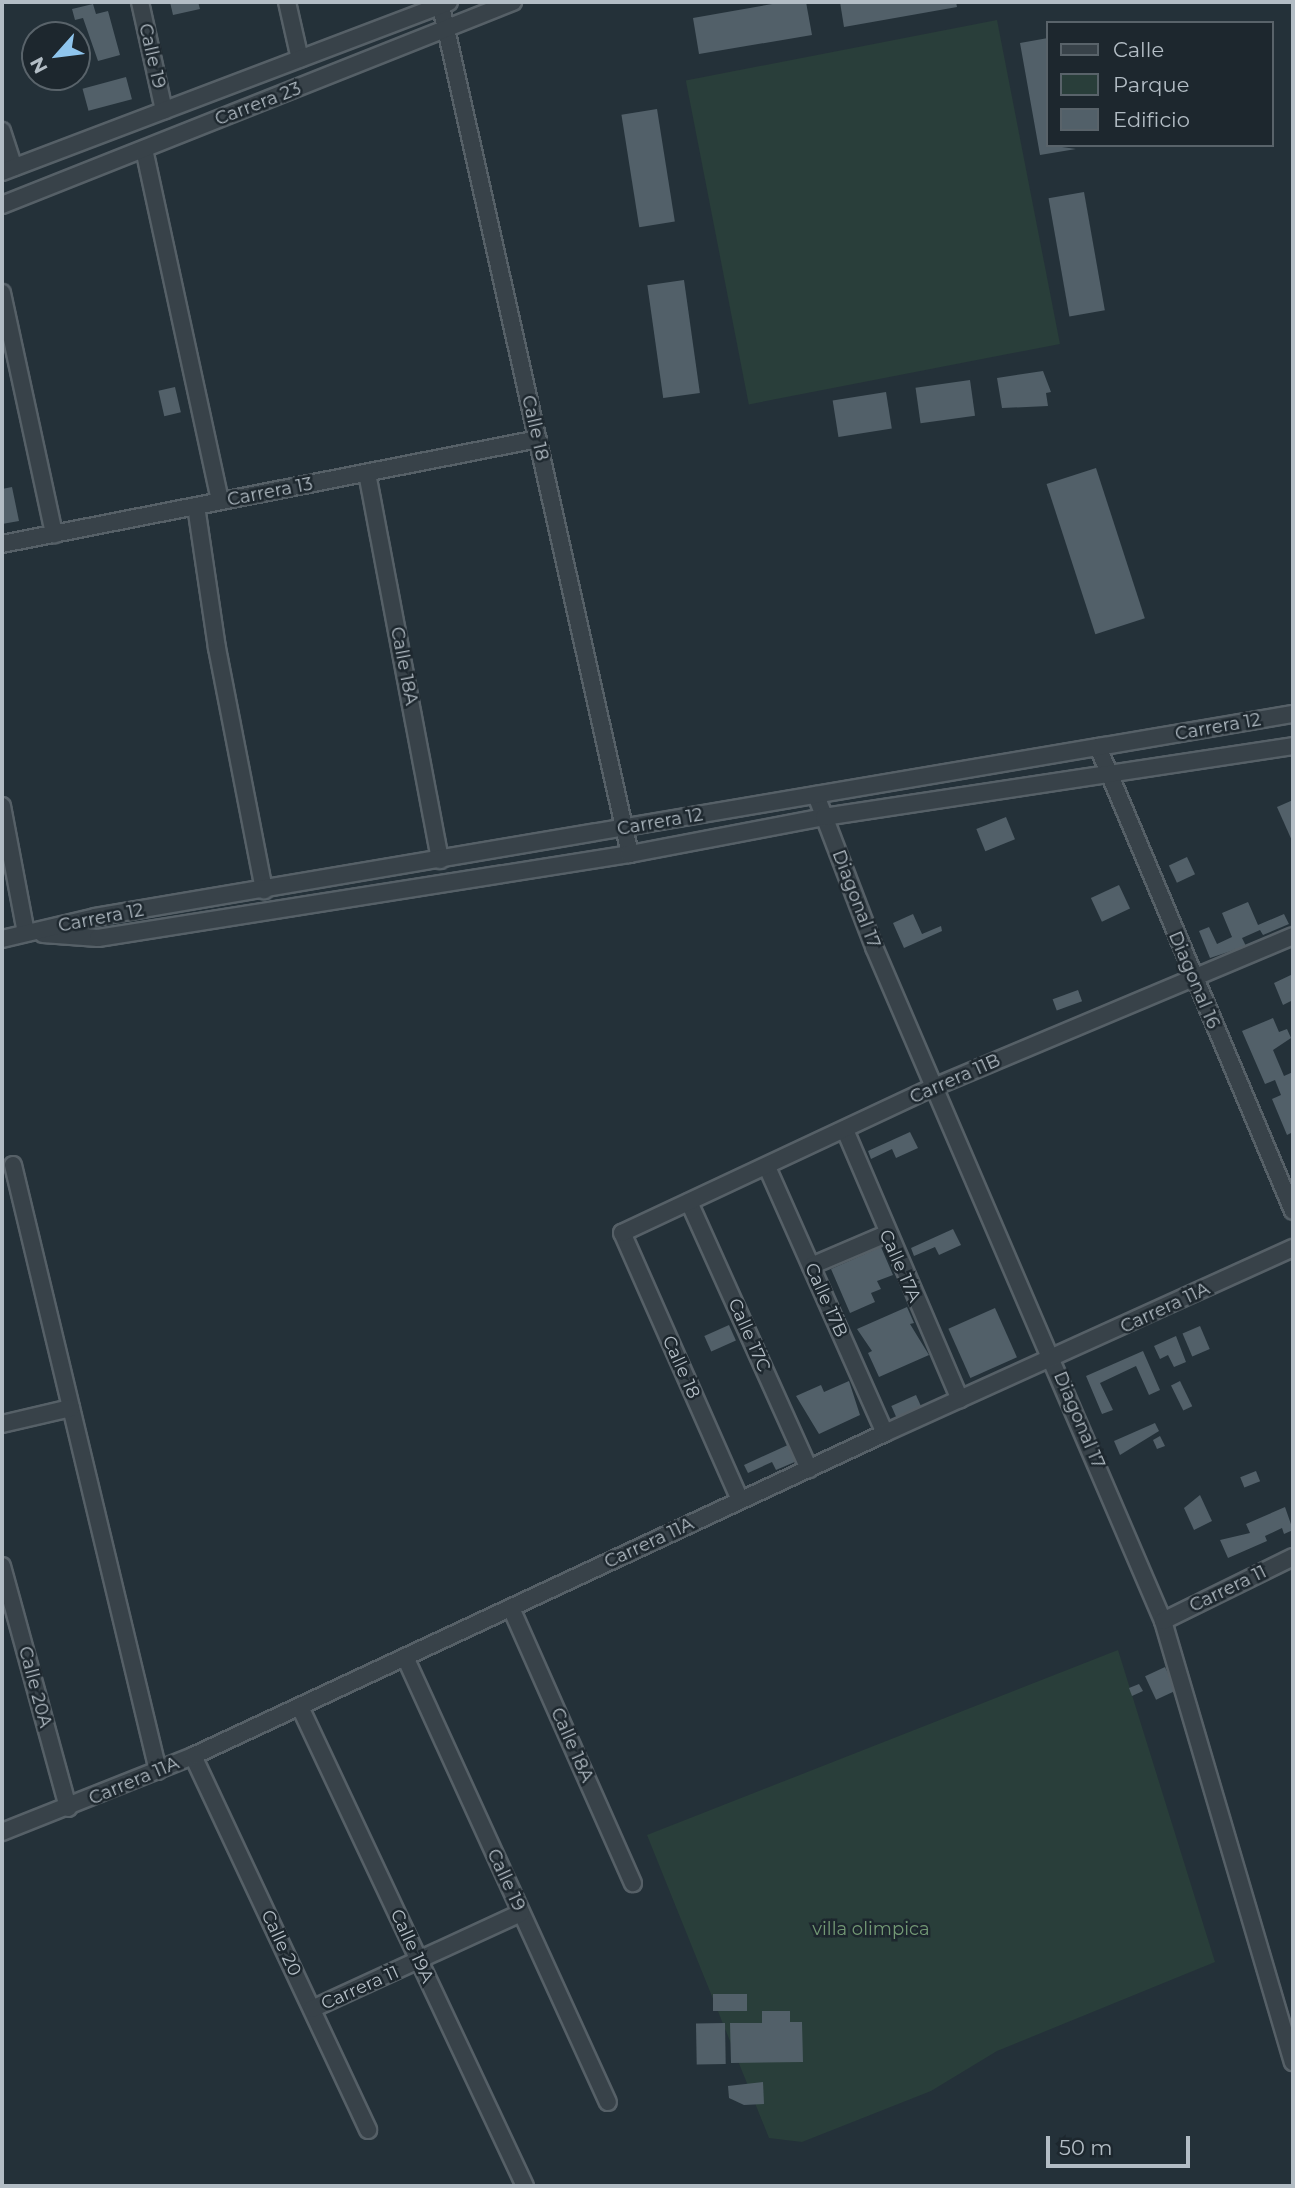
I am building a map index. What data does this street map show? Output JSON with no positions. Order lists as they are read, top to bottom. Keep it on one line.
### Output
{"streets":{"street":["Calle 19","Carrera 23","Calle 18","Carrera 13","Calle 18A","Carrera 12","Diagonal 17","Diagonal 16","Carrera 11B","Calle 17A","Calle 17B","Carrera 11A","Calle 17C","Carrera 11","Calle 20A","Calle 20","Calle 19A"]},"crossings":[["Calle 19","Carrera 23"],["Calle 19","Carrera 11A"],["Calle 19","Carrera 11"],["Carrera 23","Calle 18"],["Calle 18","Carrera 13"],["Calle 18","Carrera 12"],["Calle 18","Carrera 11B"],["Calle 18","Carrera 11A"],["Carrera 13","Calle 18A"],["Calle 18A","Carrera 12"],["Calle 18A","Carrera 11A"],["Carrera 12","Diagonal 17"],["Carrera 12","Diagonal 16"],["Diagonal 17","Carrera 11B"],["Diagonal 17","Carrera 11A"],["Diagonal 17","Carrera 11"],["Diagonal 16","Carrera 11B"],["Carrera 11B","Calle 17A"],["Carrera 11B","Calle 17B"],["Carrera 11B","Calle 17C"],["Calle 17A","Carrera 11A"],["Calle 17B","Carrera 11A"],["Carrera 11A","Calle 17C"],["Carrera 11A","Calle 20A"],["Carrera 11A","Calle 20"],["Carrera 11A","Calle 19A"],["Carrera 11","Calle 20"],["Carrera 11","Calle 19A"]],"parks":["villa olimpica"],"legend":["Calle","Parque","Edificio"],"scale_bar":"50 m","north":"bottom left"}
